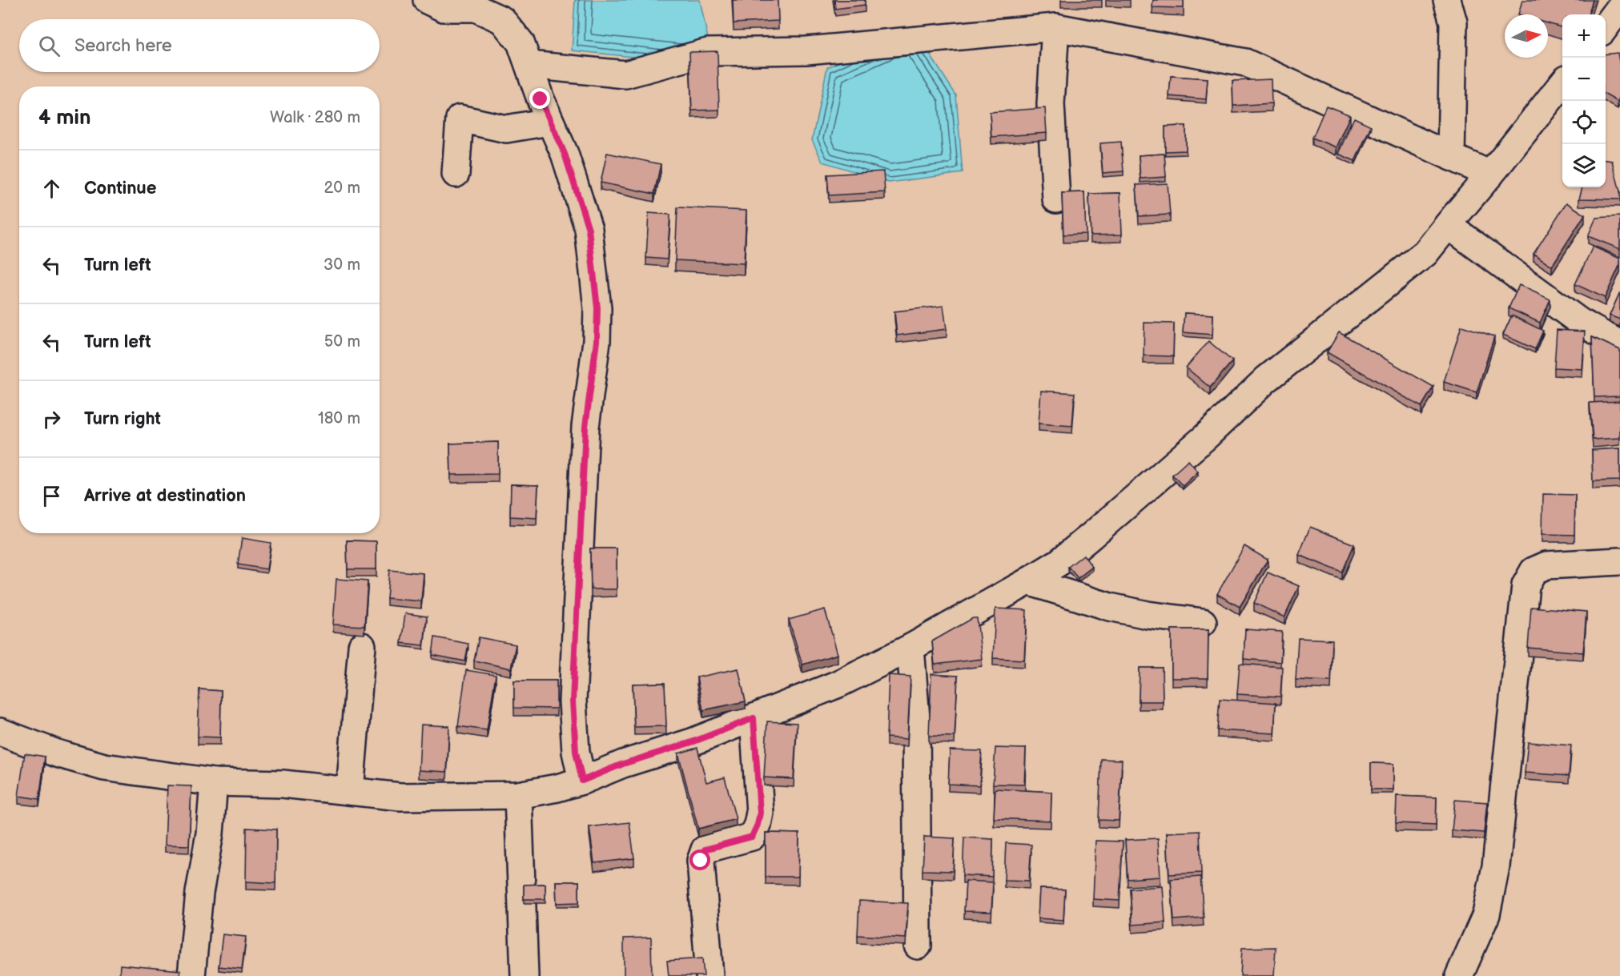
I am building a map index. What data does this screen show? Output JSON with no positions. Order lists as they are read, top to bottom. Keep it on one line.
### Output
{"north":"right","page":{"map_buttons":["+","−"],"search":"Search here","heading":["4 min","Walk · 280 m"],"list":[["Continue","20 m"],["Turn left","30 m"],["Turn left","50 m"],["Turn right","180 m"],"Arrive at destination"]}}
